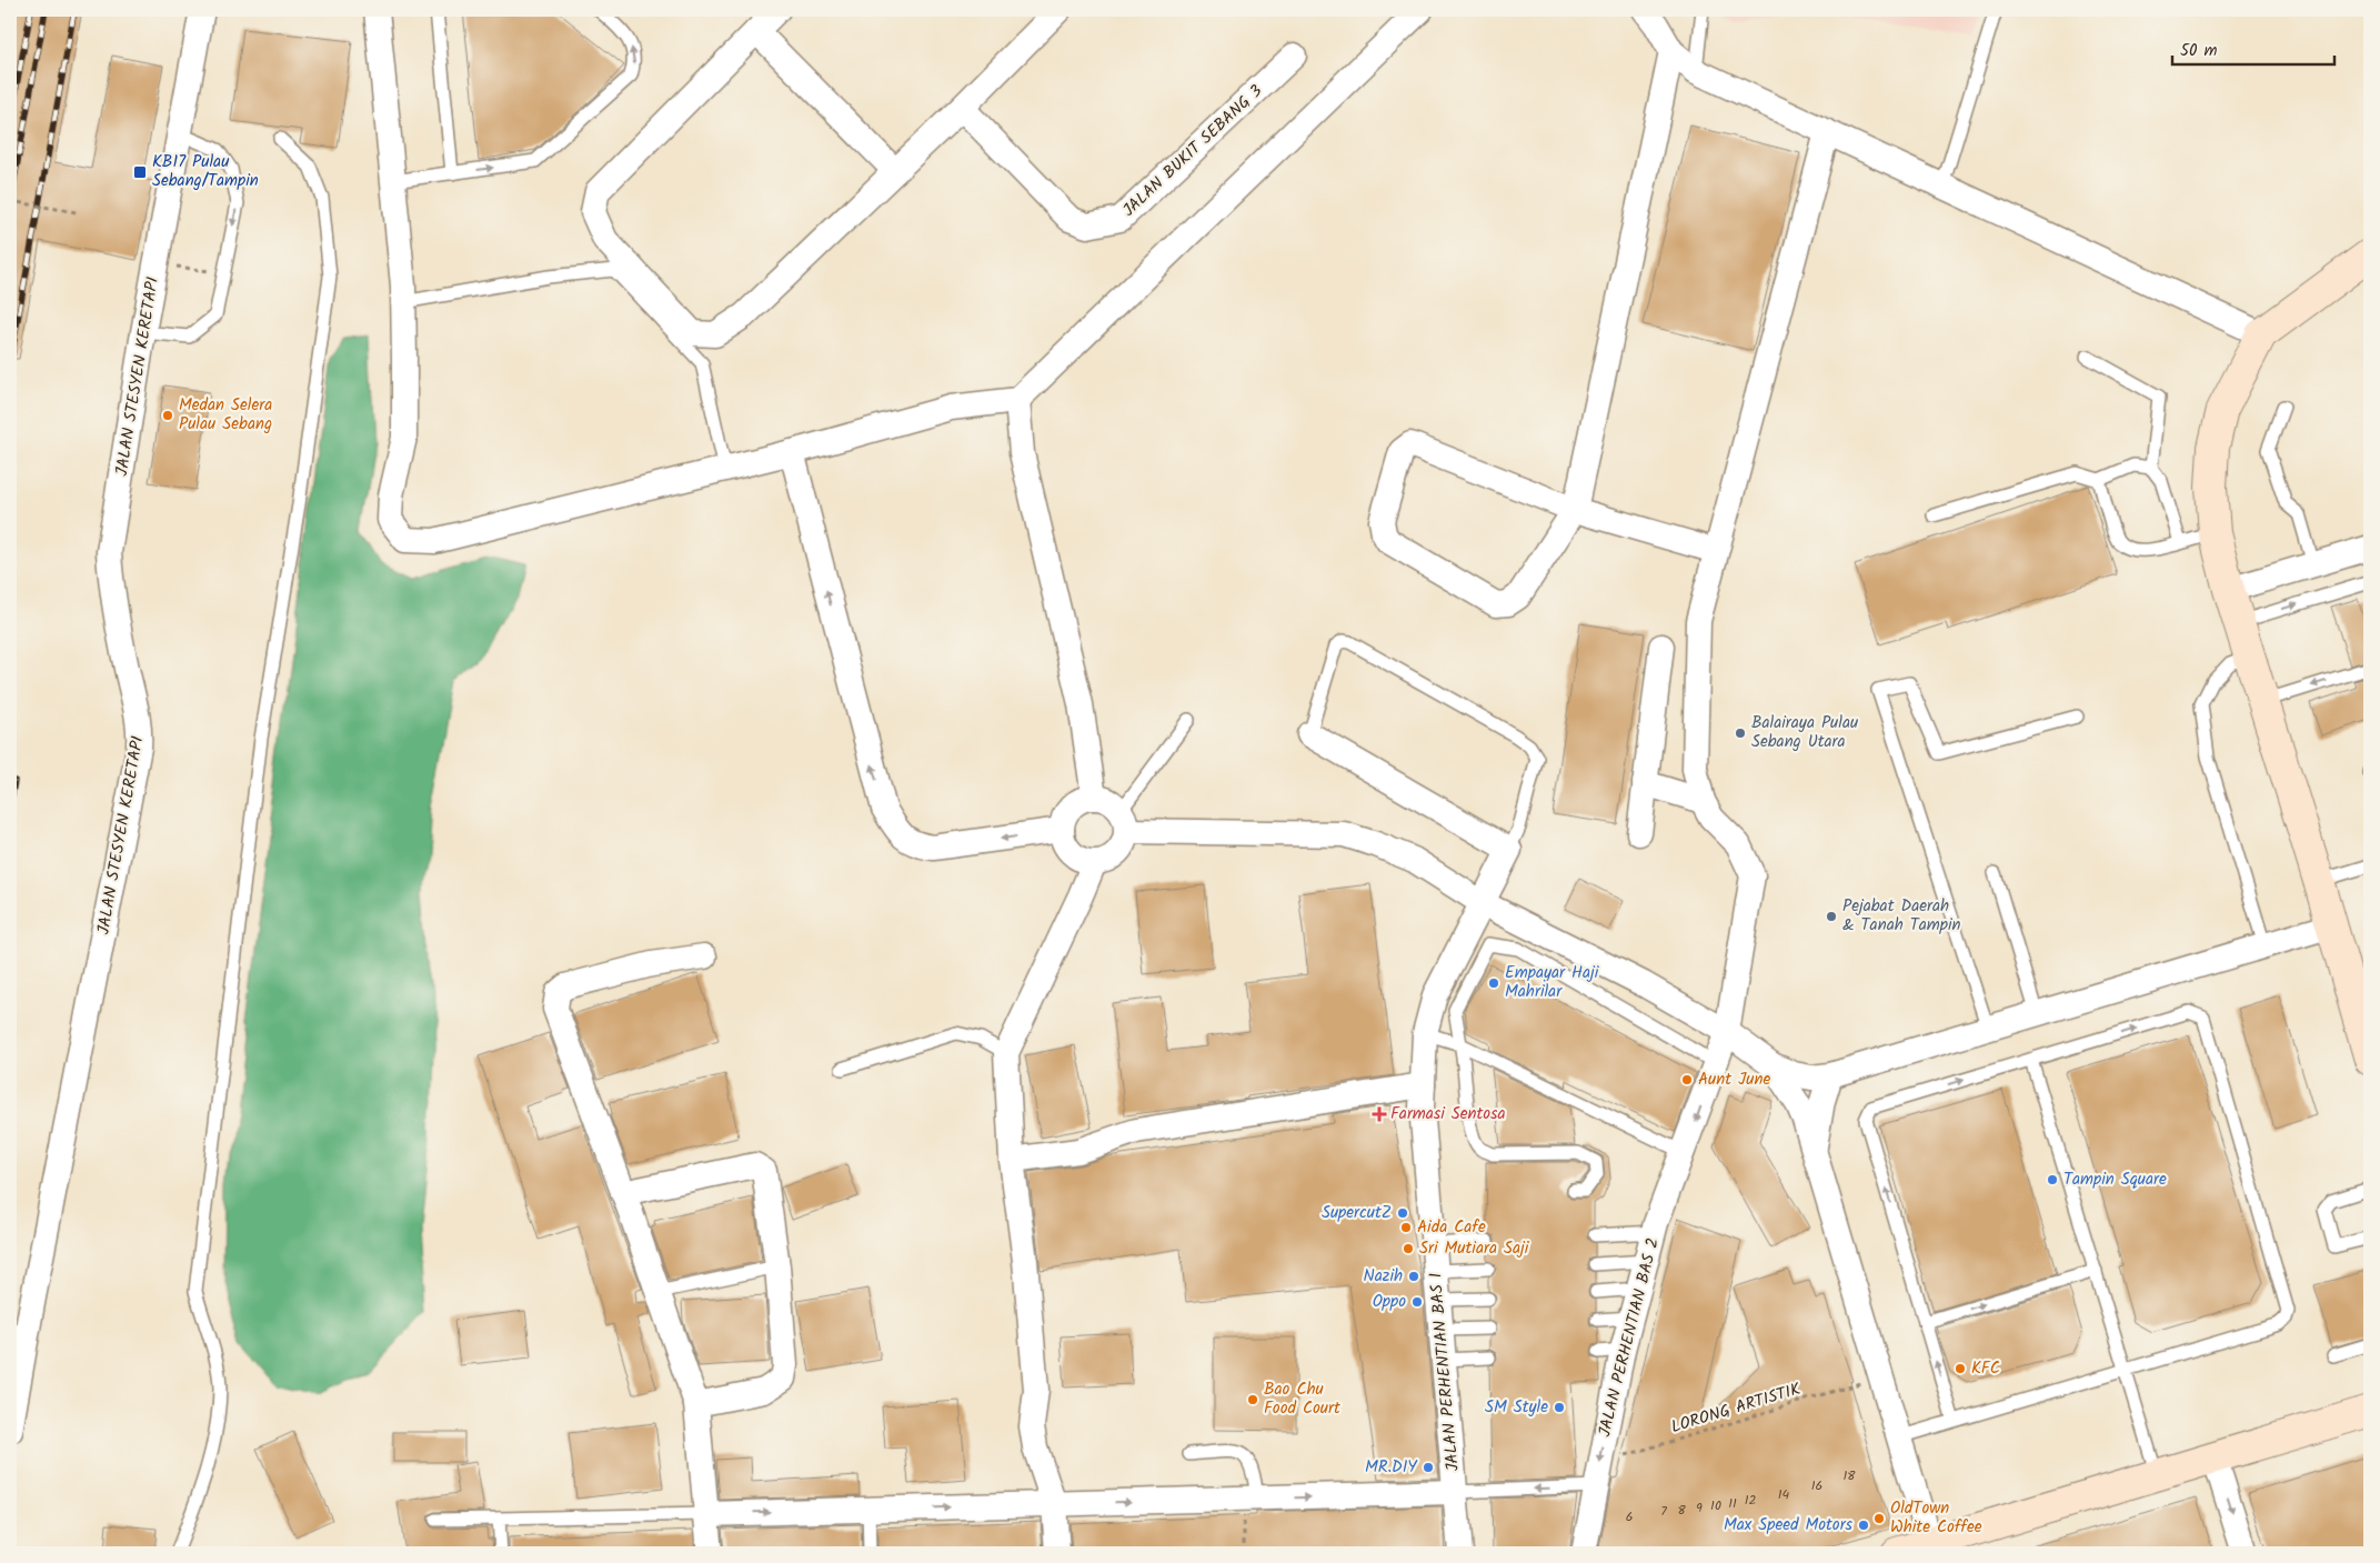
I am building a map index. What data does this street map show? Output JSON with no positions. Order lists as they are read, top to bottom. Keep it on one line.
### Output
{"streets":{"street":["JALAN BUKIT SEBANG 3","JALAN STESYEN KERETAPI","JALAN PERHENTIAN BAS 2","JALAN PERHENTIAN BAS 1"],"path":["LORONG ARTISTIK"]},"crossings":[["JALAN PERHENTIAN BAS 2","LORONG ARTISTIK"]],"places":{"transit":["KB17 Pulau Sebang/Tampin"],"other":["Medan Selera Pulau Sebang","Balairaya Pulau Sebang Utara","Pejabat Daerah & Tanah Tampin","Empayar Haji Mahrilar","Aunt June","Tampin Square","SupercutZ","Aida Cafe","Sri Mutiara Saji","Nazih","Oppo","KFC","Bao Chu Food Court","SM Style","MR.DIY","OldTown White Coffee","Max Speed Motors"],"health":["Farmasi Sentosa"]},"house_numbers":["18","16","14","12","11","10","9","8","7","6"],"scale_bar":"50 m"}
